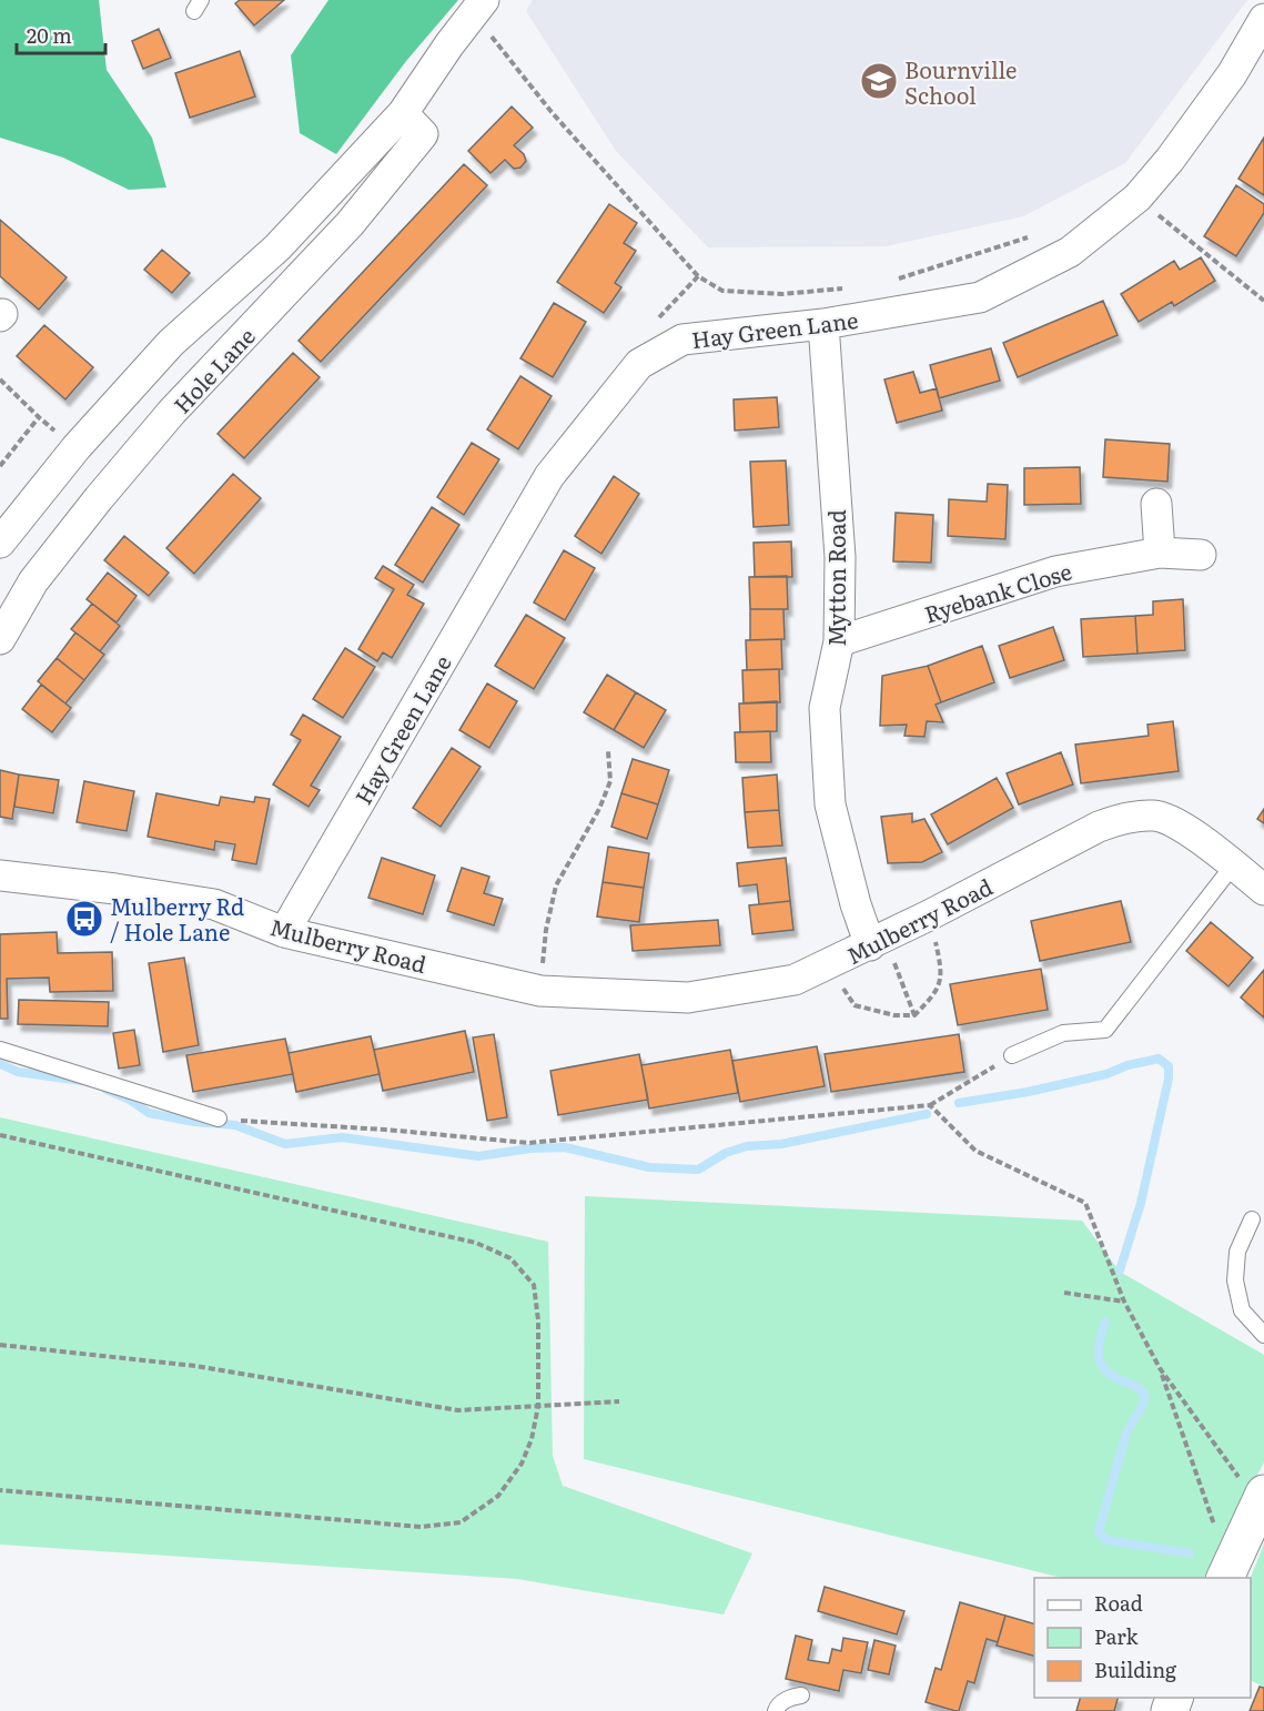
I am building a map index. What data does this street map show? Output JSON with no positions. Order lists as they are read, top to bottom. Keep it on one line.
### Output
{"streets":{"street":["Hay Green Lane","Hole Lane","Mytton Road","Ryebank Close","Mulberry Road"]},"crossings":[["Hay Green Lane","Mytton Road"],["Hay Green Lane","Mulberry Road"],["Mytton Road","Ryebank Close"],["Mytton Road","Mulberry Road"]],"places":{"school or university":["Bournville School"],"bus stop":["Mulberry Rd / Hole Lane"]},"legend":["Road","Park","Building"],"scale_bar":"20 m"}
